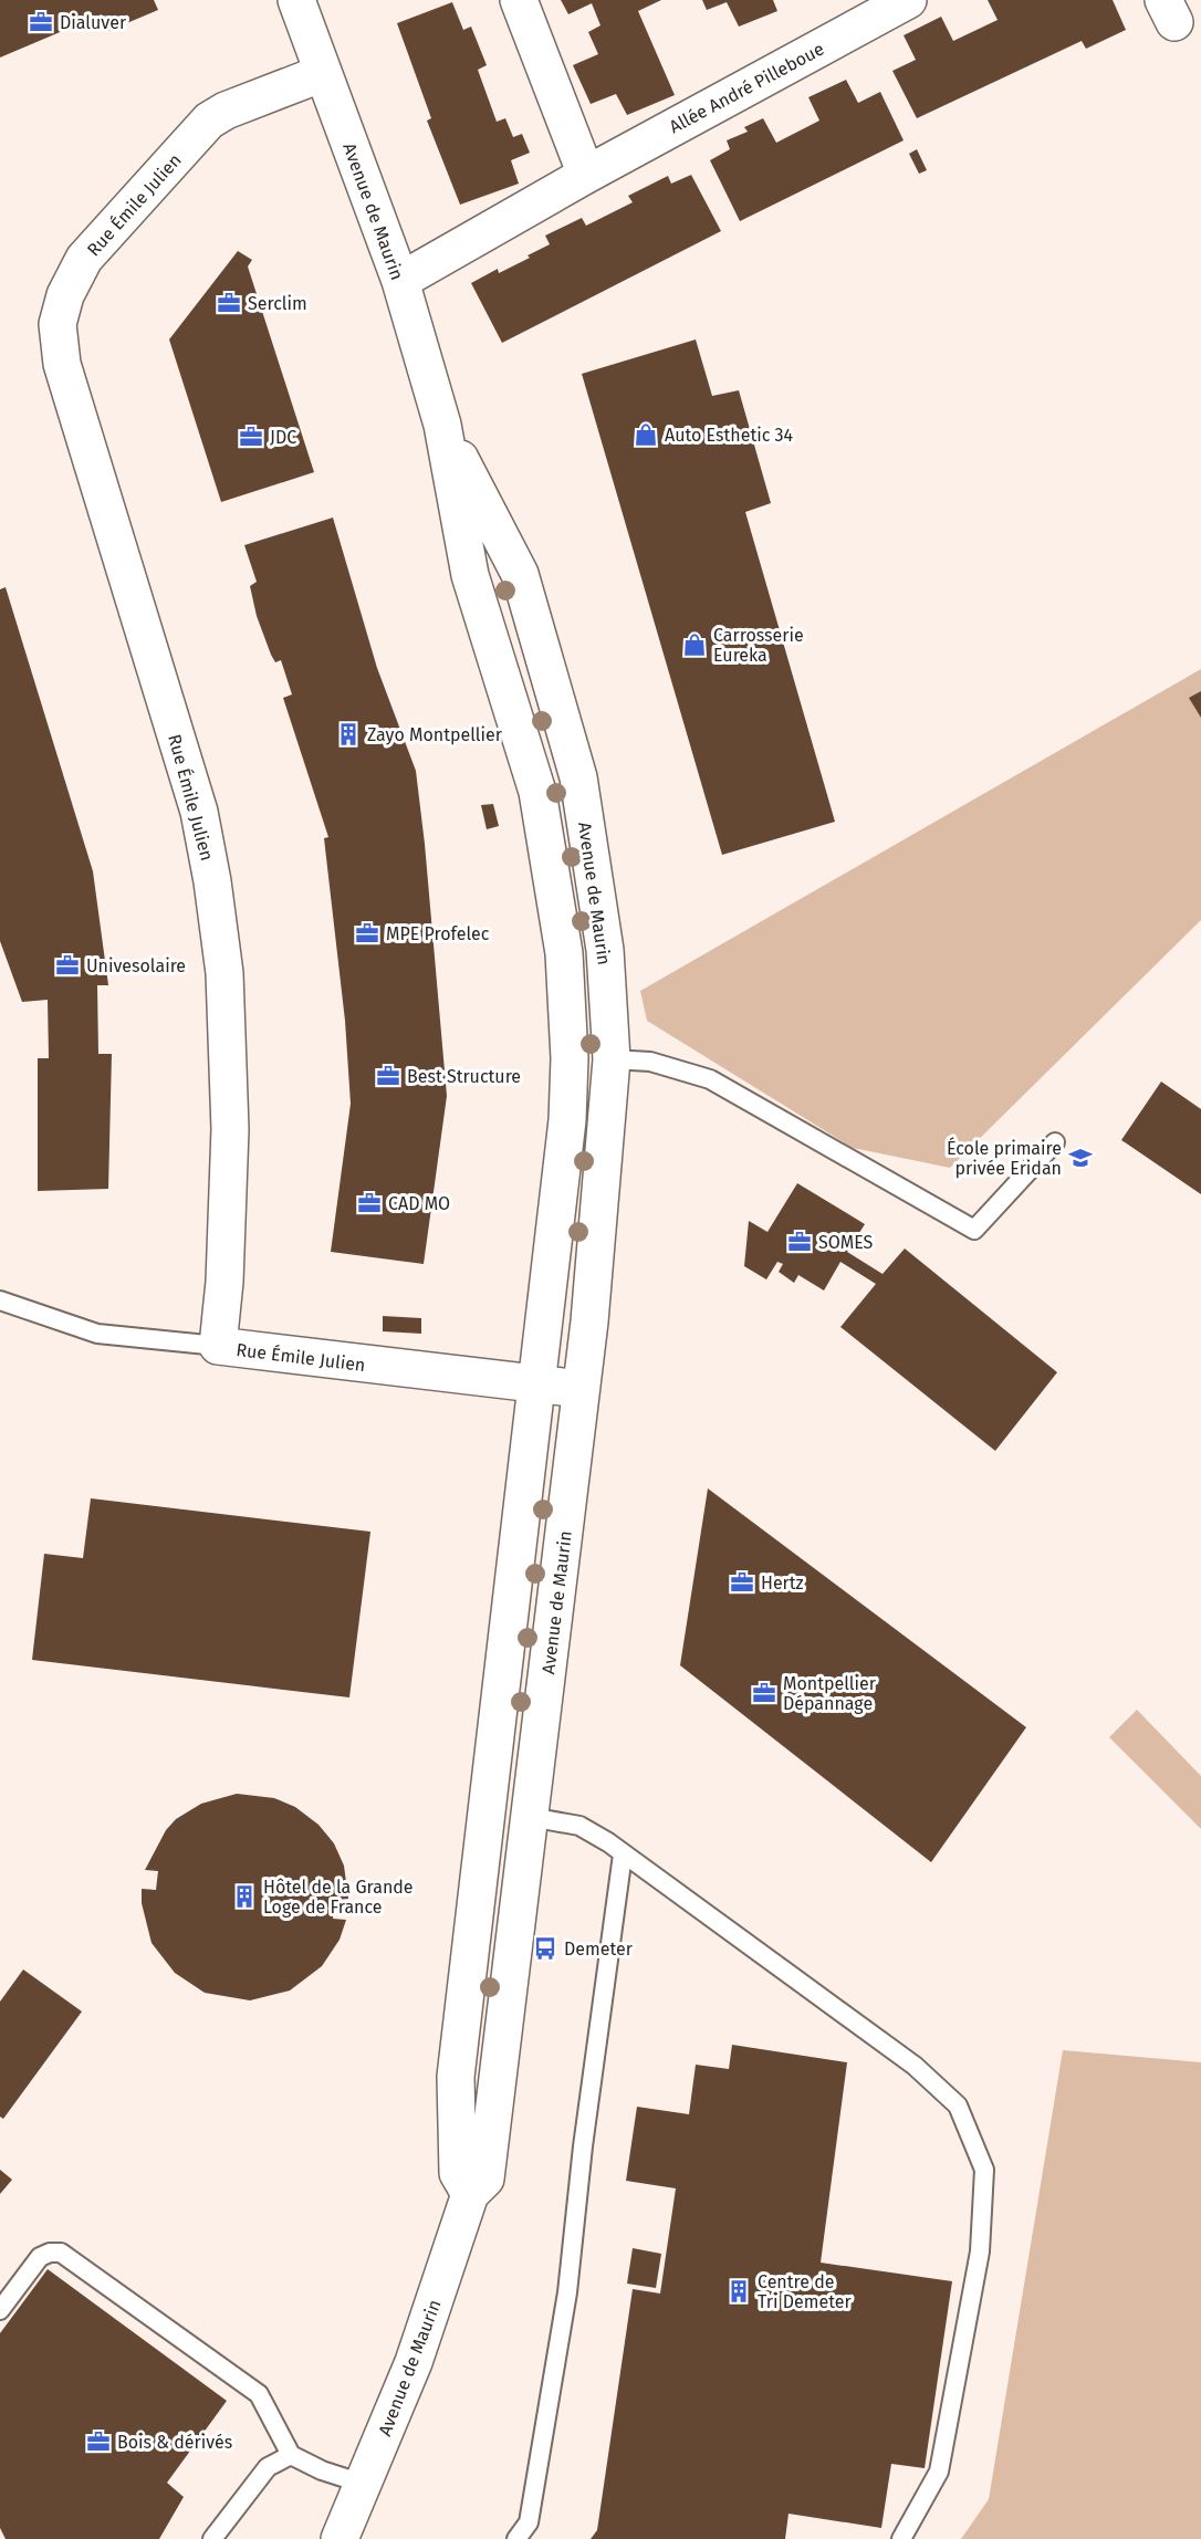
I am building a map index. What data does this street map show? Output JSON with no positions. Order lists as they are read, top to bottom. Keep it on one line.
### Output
{"streets":{"street":["Allée André Pilleboue","Rue Émile Julien","Avenue de Maurin"]},"crossings":[["Allée André Pilleboue","Avenue de Maurin"],["Rue Émile Julien","Avenue de Maurin"]],"places":{"office":["Dialuver","Serclim","JDC","MPE Profelec","Univesolaire","Best Structure","CAD MO","SOMES","Hertz","Montpellier Dépannage","Bois & dérivés"],"shop":["Auto Esthetic 34","Carrosserie Eureka"],"building":["Zayo Montpellier","Hôtel de la Grande Loge de France","Centre de Tri Demeter"],"school or university":["École primaire privée Eridan"],"bus stop":["Demeter"]}}
